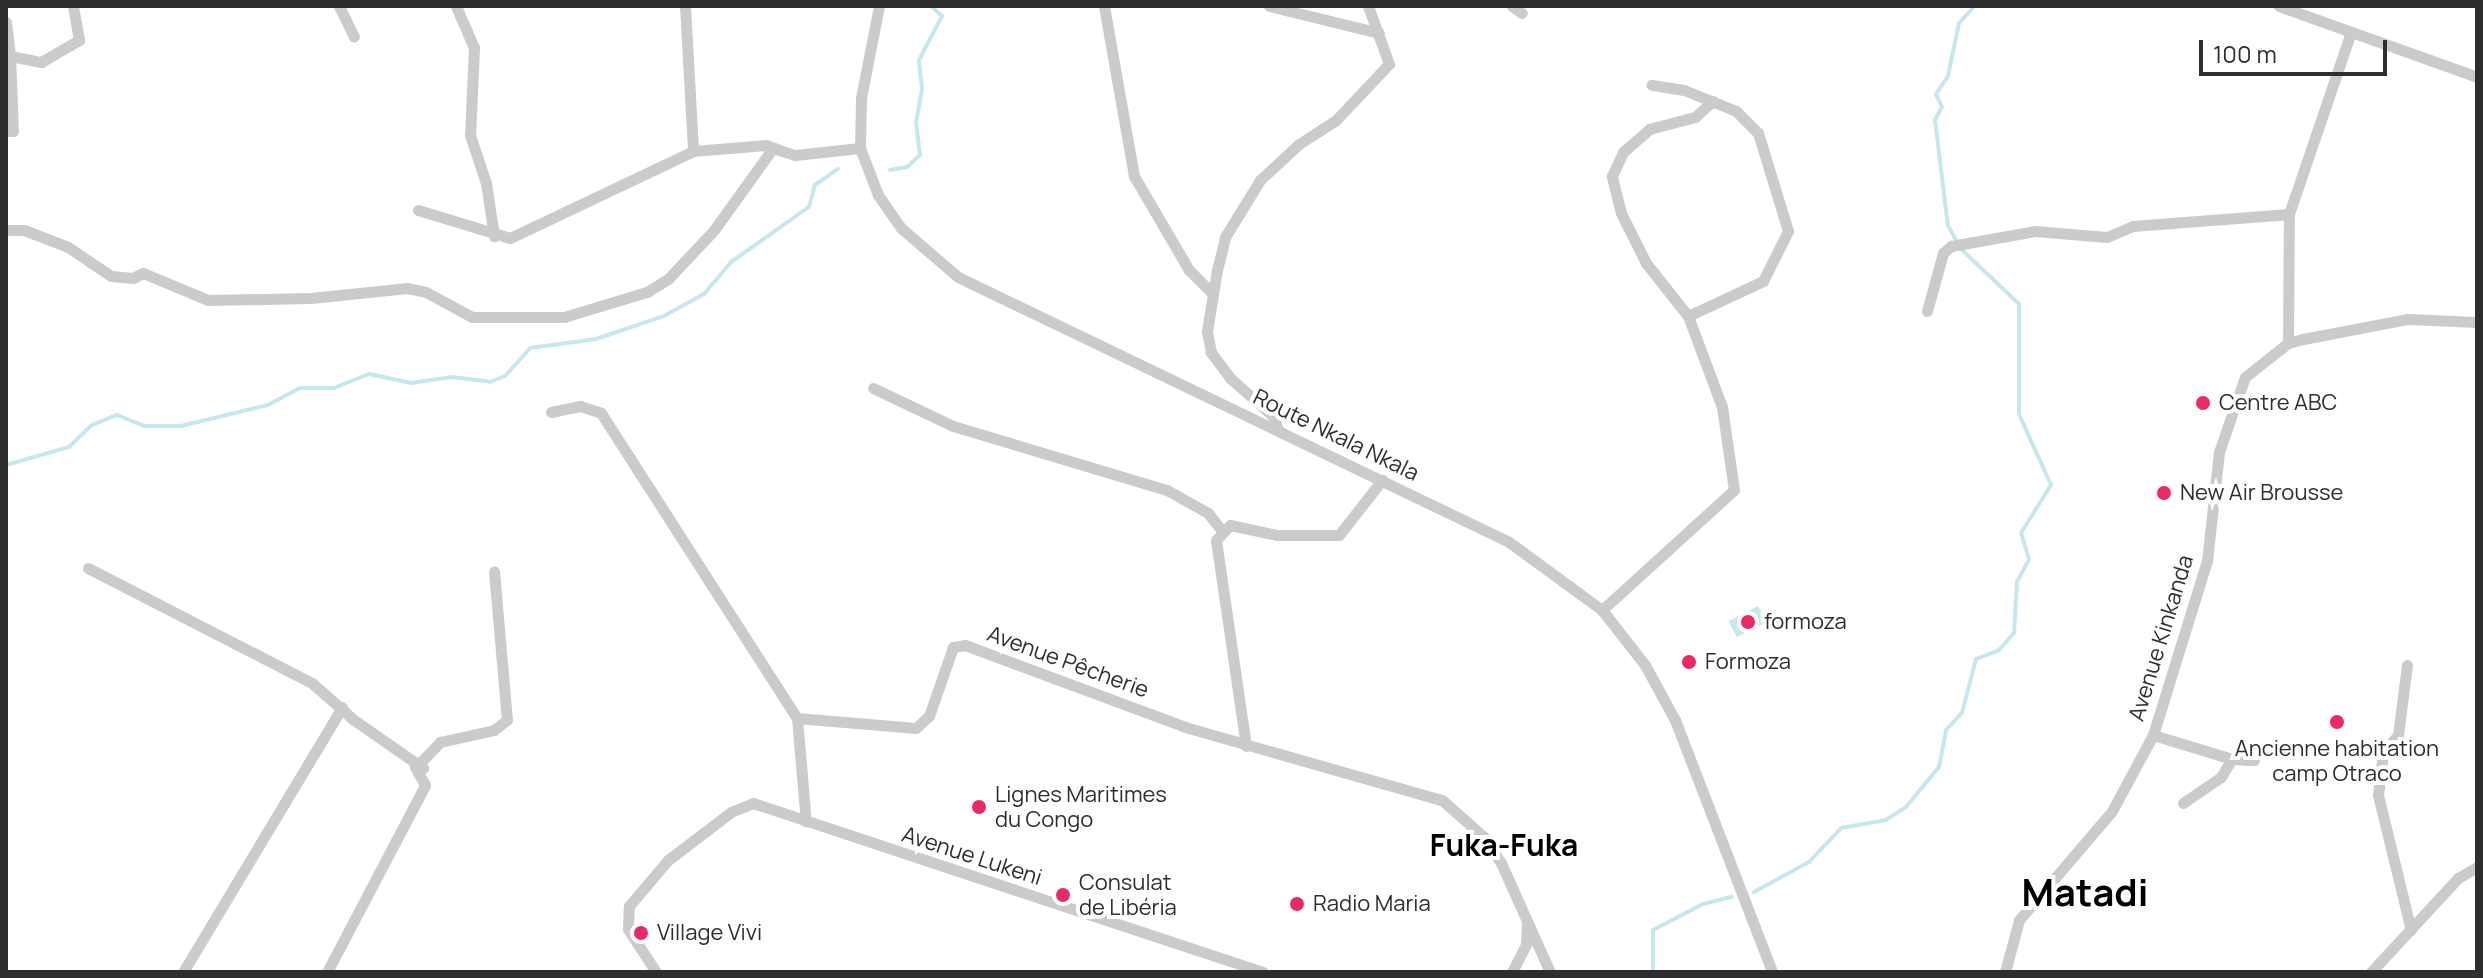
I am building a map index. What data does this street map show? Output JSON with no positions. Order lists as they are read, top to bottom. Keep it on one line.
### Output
{"streets":{"street":["Route Nkala Nkala","Avenue Kinkanda","Avenue Pêcherie","Avenue Lukeni"]},"districts":["Fuka-Fuka","Matadi"],"places":["Centre ABC","New Air Brousse","formoza","Formoza","Ancienne habitation camp Otraco","Lignes Maritimes du Congo","Consulat de Libéria","Radio Maria","Village Vivi"],"scale_bar":"100 m"}
